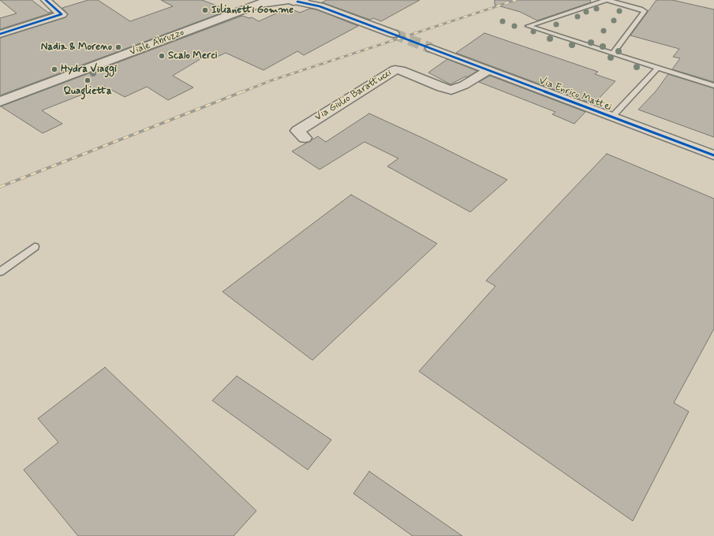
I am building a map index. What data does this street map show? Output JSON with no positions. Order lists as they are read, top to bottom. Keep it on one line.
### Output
{"streets":{"street":["Viale Abruzzo","Via Enrico Mattei","Via Giulio Barattucci"]},"crossings":[["Via Enrico Mattei","Via Giulio Barattucci"]],"places":["Iulianetti Gomme","Nadia & Moreno","Scalo Merci","Hydra Viaggi","Quaglietta"]}
